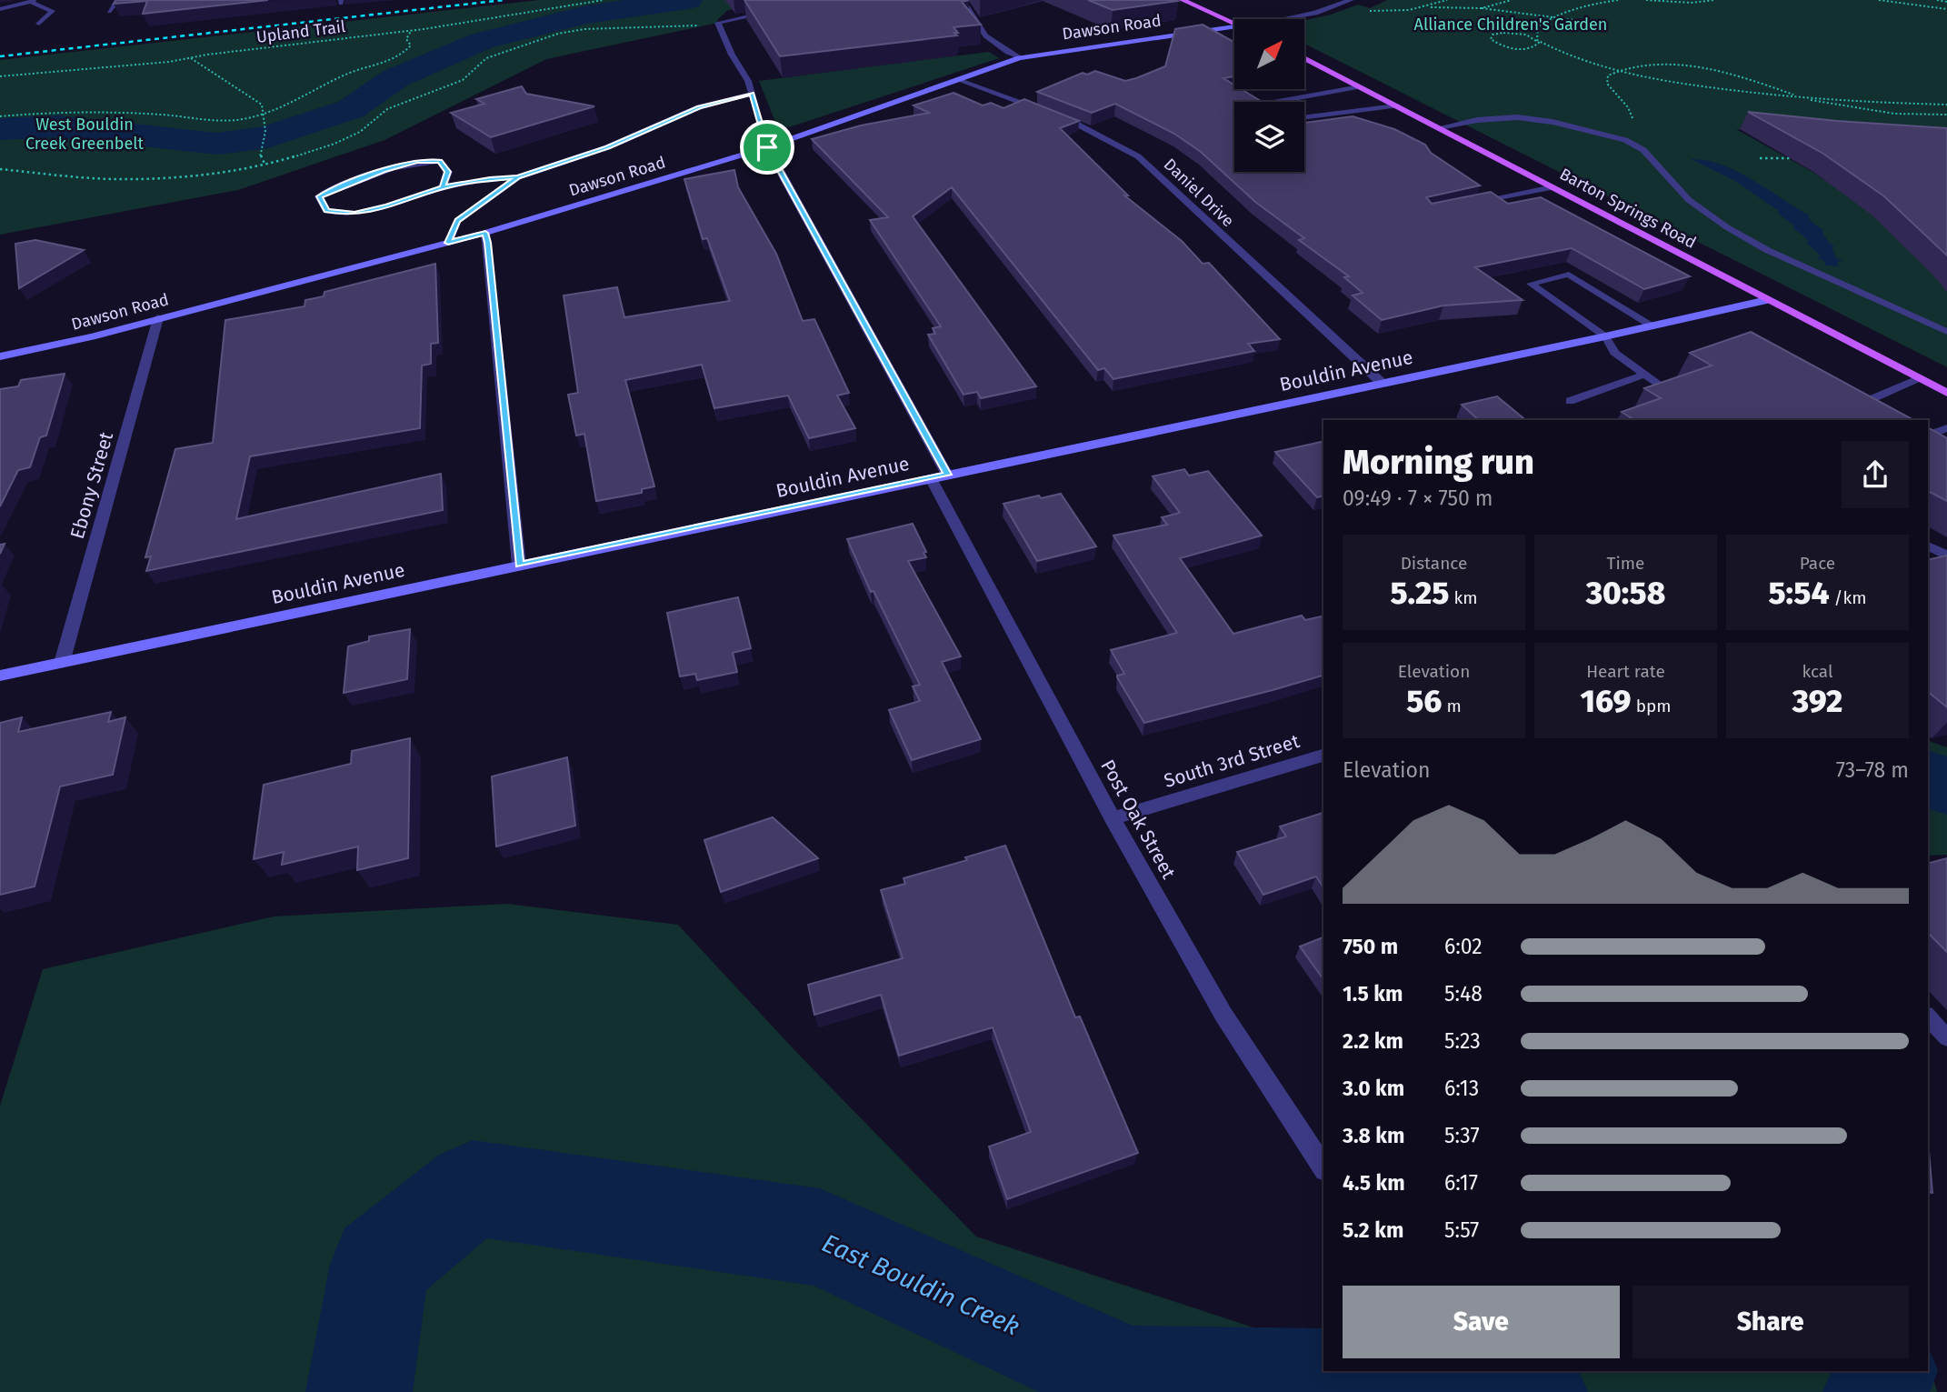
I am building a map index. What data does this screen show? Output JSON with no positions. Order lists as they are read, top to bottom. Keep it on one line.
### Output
{"streets":{"main road":["Barton Springs Road"],"street":["Dawson Road","Daniel Drive","Bouldin Avenue","Ebony Street","South 3rd Street","Post Oak Street"],"path":["Upland Trail"]},"crossings":[["Dawson Road","Daniel Drive"],["Dawson Road","Ebony Street"],["Dawson Road","Post Oak Street"],["Daniel Drive","Bouldin Avenue"],["Barton Springs Road","Bouldin Avenue"],["Bouldin Avenue","Ebony Street"],["Bouldin Avenue","Post Oak Street"],["South 3rd Street","Post Oak Street"]],"water":["East Bouldin Creek"],"parks":["Alliance Children's Garden","West Bouldin Creek Greenbelt"],"north":"top right","page":{"heading":["Morning run","09:49 · 7 × 750 m"],"stats":[["Distance","5.25 km"],["Time","30:58"],["Pace","5:54 /km"],["Elevation","56 m"],["Heart rate","169 bpm"],["kcal","392"]],"chart":["Elevation","73–78 m"],"list":[{"name":"750 m","note":"6:02"},{"name":"1.5 km","note":"5:48"},{"name":"2.2 km","note":"5:23"},{"name":"3.0 km","note":"6:13"},{"name":"3.8 km","note":"5:37"},{"name":"4.5 km","note":"6:17"},{"name":"5.2 km","note":"5:57"}],"buttons":["Save","Share"]}}
